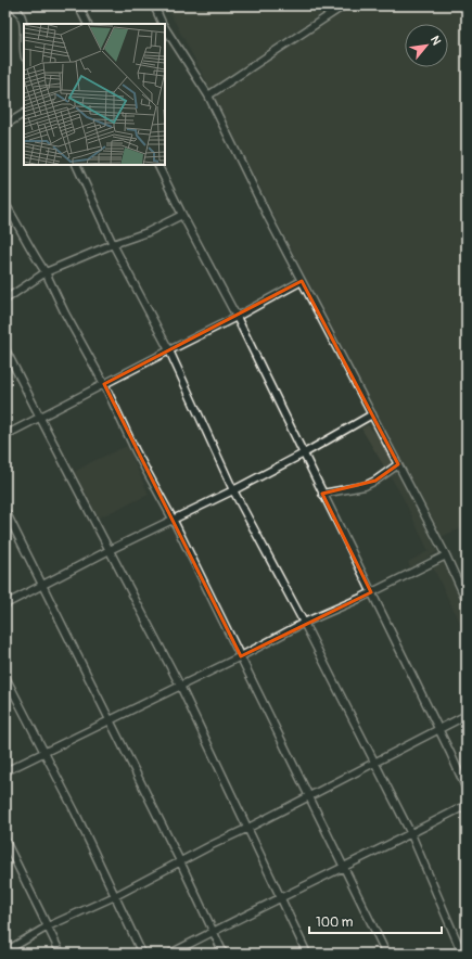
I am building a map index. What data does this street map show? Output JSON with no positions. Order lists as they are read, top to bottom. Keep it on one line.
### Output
{"scale_bar":"100 m","north":"top right"}
